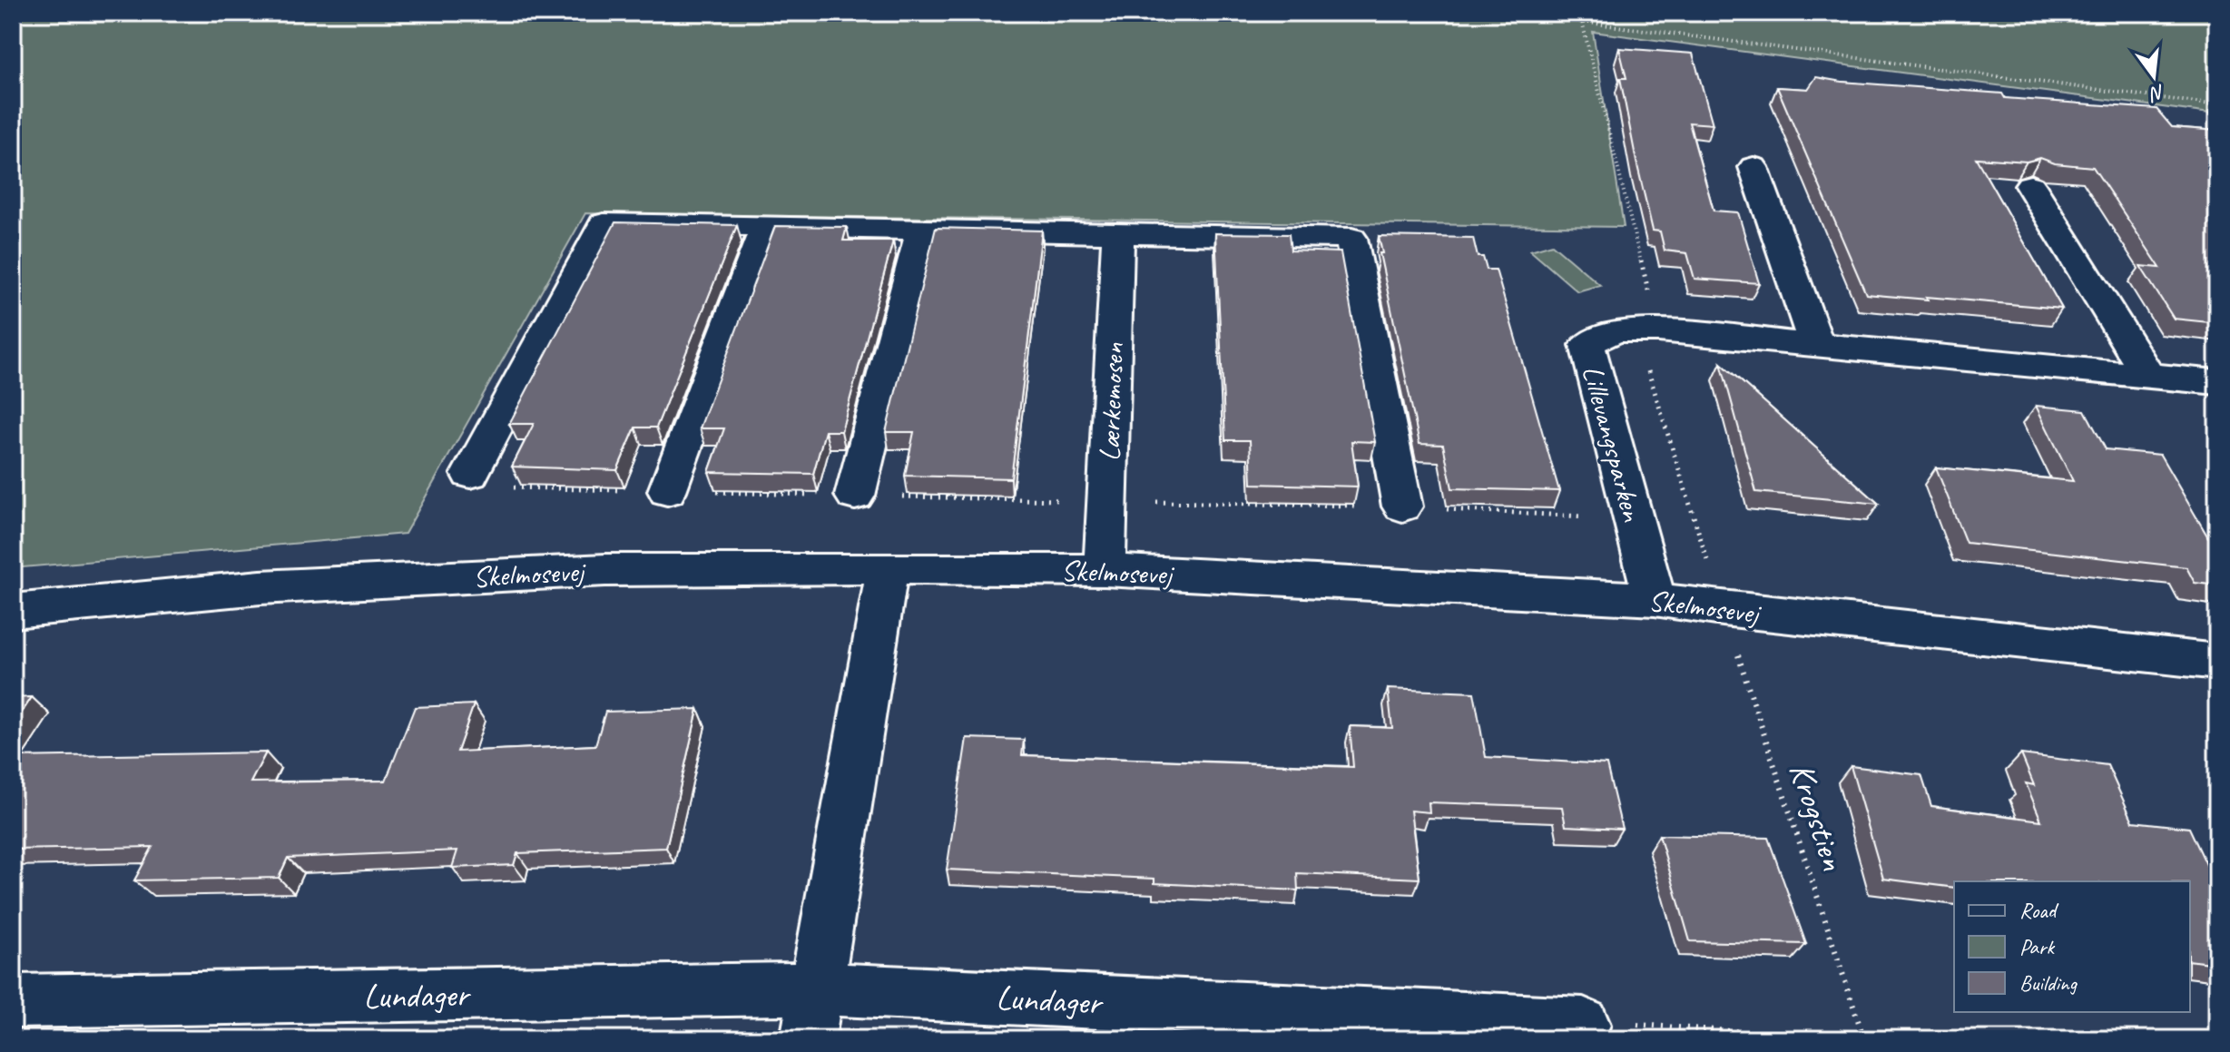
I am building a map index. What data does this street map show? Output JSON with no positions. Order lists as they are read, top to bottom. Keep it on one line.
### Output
{"streets":{"street":["Lærkemosen","Lillevangsparken","Skelmosevej","Lundager"],"path":["Krogstien"]},"crossings":[["Lærkemosen","Skelmosevej"],["Lillevangsparken","Skelmosevej"],["Lillevangsparken","Krogstien"],["Skelmosevej","Krogstien"]],"legend":["Road","Park","Building"],"north":"bottom"}
